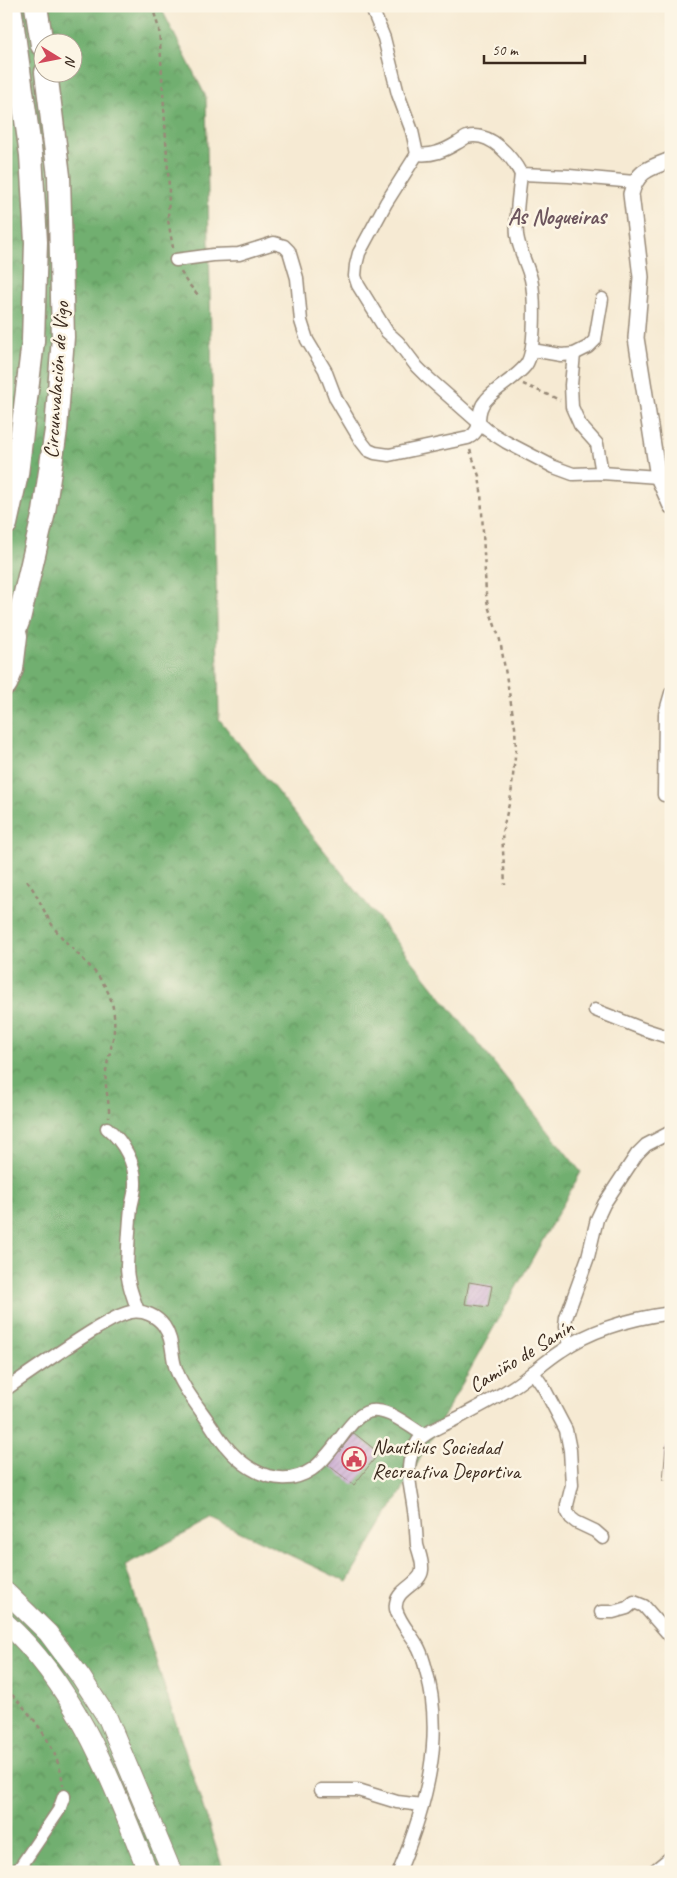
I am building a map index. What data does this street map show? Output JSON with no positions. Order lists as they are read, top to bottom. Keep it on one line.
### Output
{"streets":{"highway":["Circunvalación de Vigo"],"street":["Camiño de Sanín"]},"districts":["As Nogueiras"],"places":{"public building":["Nautilius Sociedad Recreativa Deportiva"]},"scale_bar":"50 m","north":"right"}
